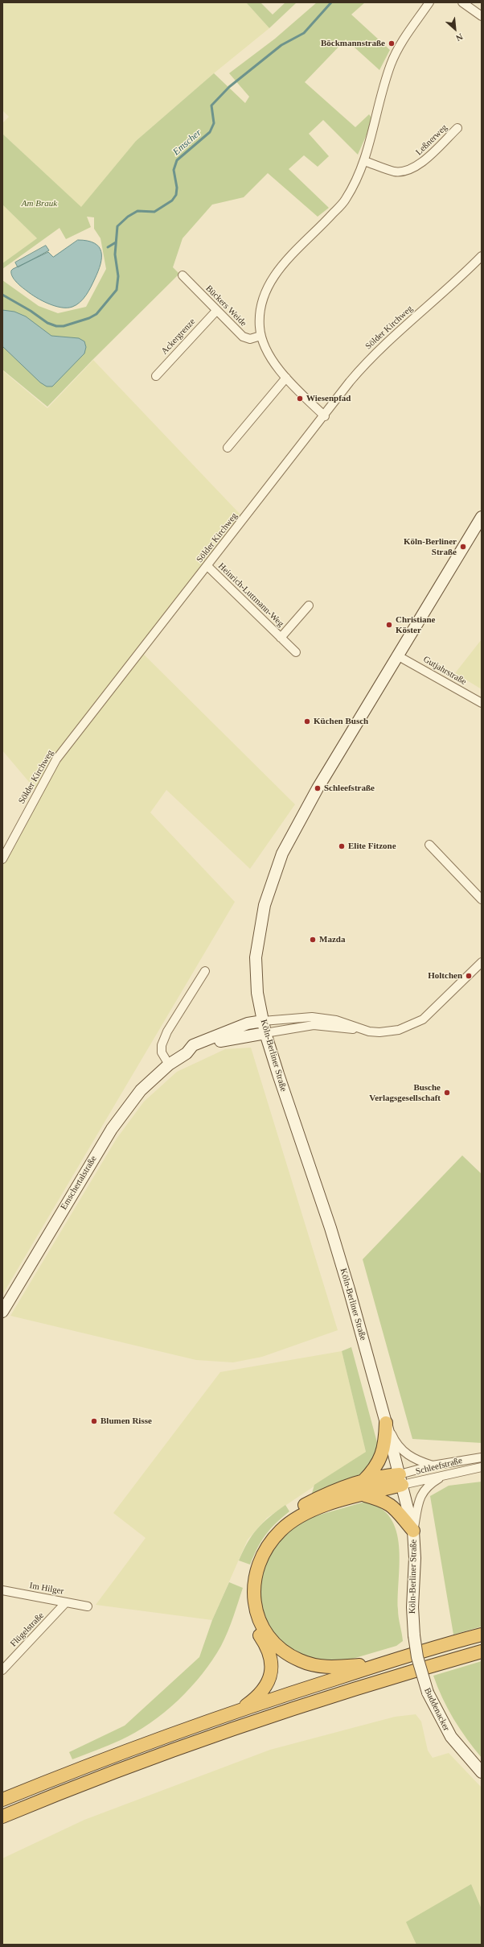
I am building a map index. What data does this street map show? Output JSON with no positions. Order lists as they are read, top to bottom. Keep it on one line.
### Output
{"streets":{"main road":["Köln-Berliner Straße","Emschertalstraße","Buddenacker"],"street":["Leßnerweg","Bückers Weide","Sölder Kirchweg","Ackergrenze","Heinrich-Luttmann-Weg","Gutjahrstraße","Schleefstraße","Im Hilger","Flügelstraße"]},"crossings":[["Bückers Weide","Ackergrenze"],["Sölder Kirchweg","Heinrich-Luttmann-Weg"],["Gutjahrstraße","Köln-Berliner Straße"],["Köln-Berliner Straße","Emschertalstraße"],["Köln-Berliner Straße","Schleefstraße"],["Köln-Berliner Straße","Buddenacker"],["Im Hilger","Flügelstraße"]],"water":["Emscher"],"parks":["Am Brauk"],"places":["Böckmannstraße","Wiesenpfad","Köln-Berliner Straße","Christiane Köster","Küchen Busch","Schleefstraße","Elite Fitzone","Mazda","Holtchen","Busche Verlagsgesellschaft","Blumen Risse"],"north":"bottom right"}
